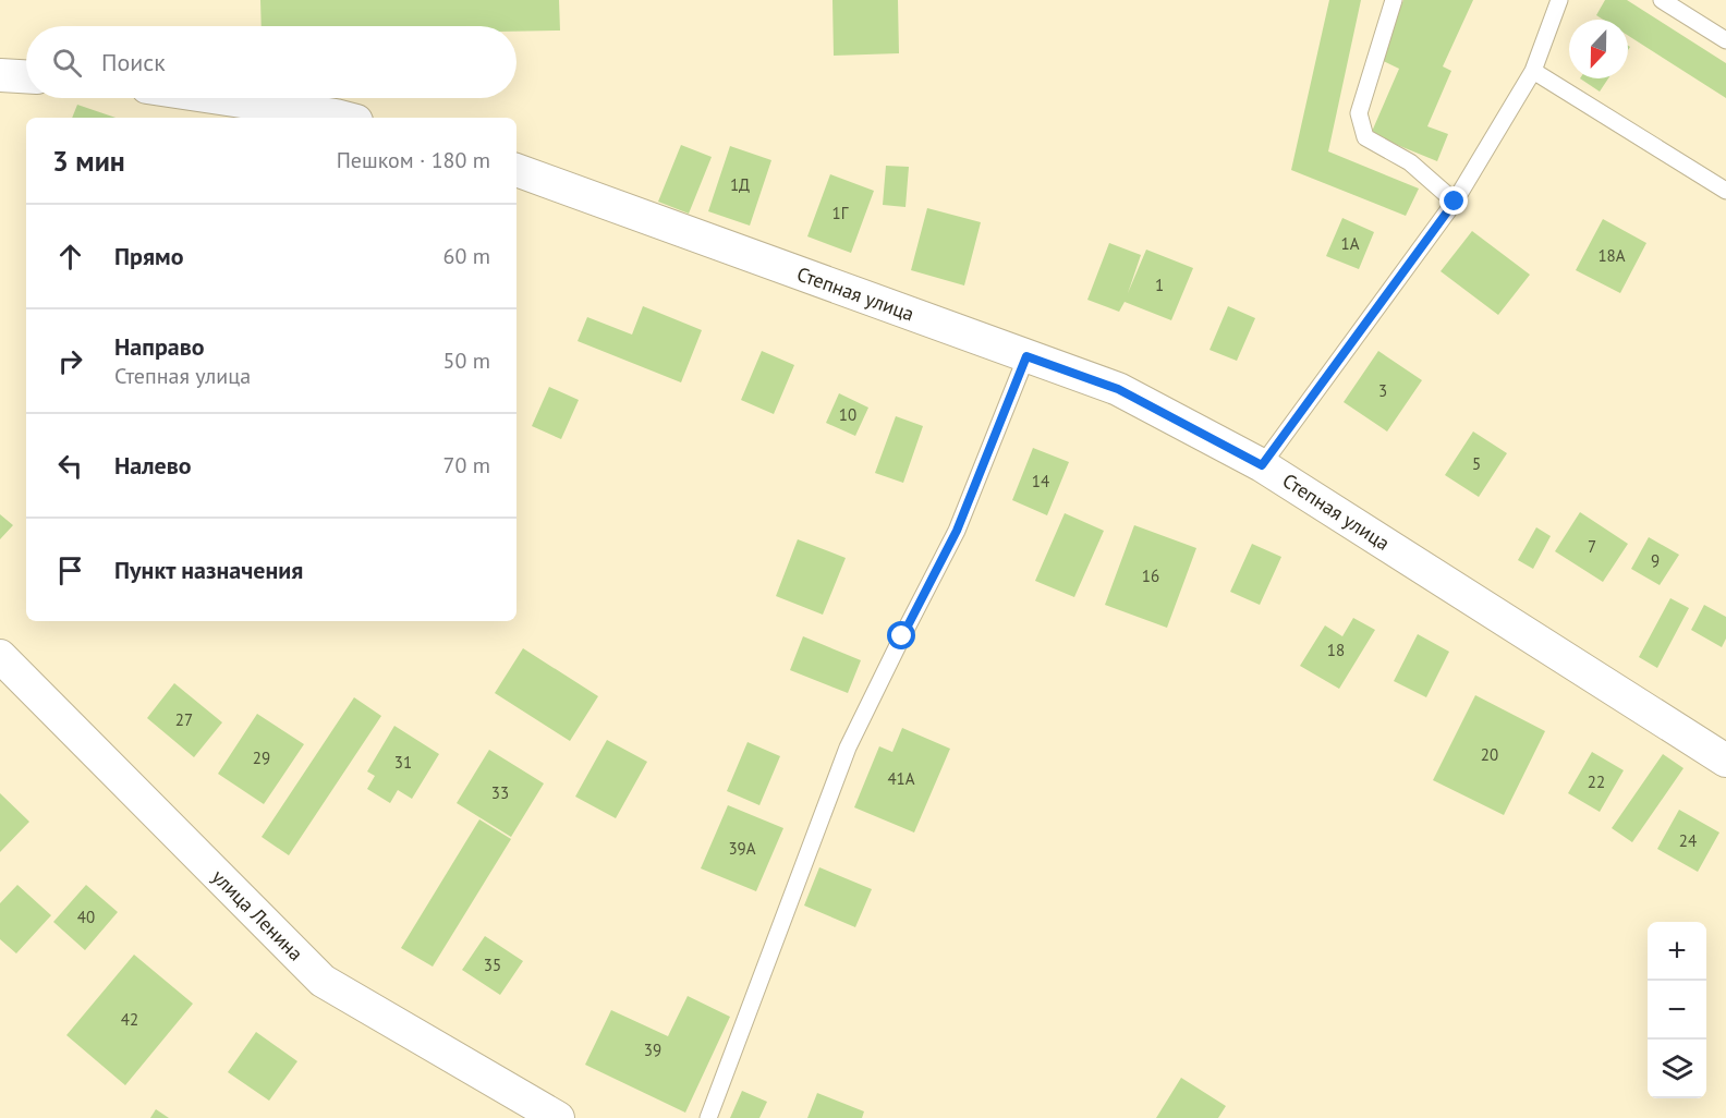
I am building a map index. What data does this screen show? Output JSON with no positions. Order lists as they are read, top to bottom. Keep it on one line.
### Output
{"streets":{"street":["Степная улица","улица Ленина"]},"house_numbers":["1Д","1Г","1А","18А","1","3","10","5","14","7","9","16","18","27","20","29","31","41А","22","33","24","39А","40","35","42","39"],"north":"bottom","page":{"search":"Поиск","heading":["3 мин","Пешком · 180 m"],"list":[["Прямо","60 m"],["Направо","Степная улица","50 m"],["Налево","70 m"],"Пункт назначения"],"map_buttons":["+","−"]}}
